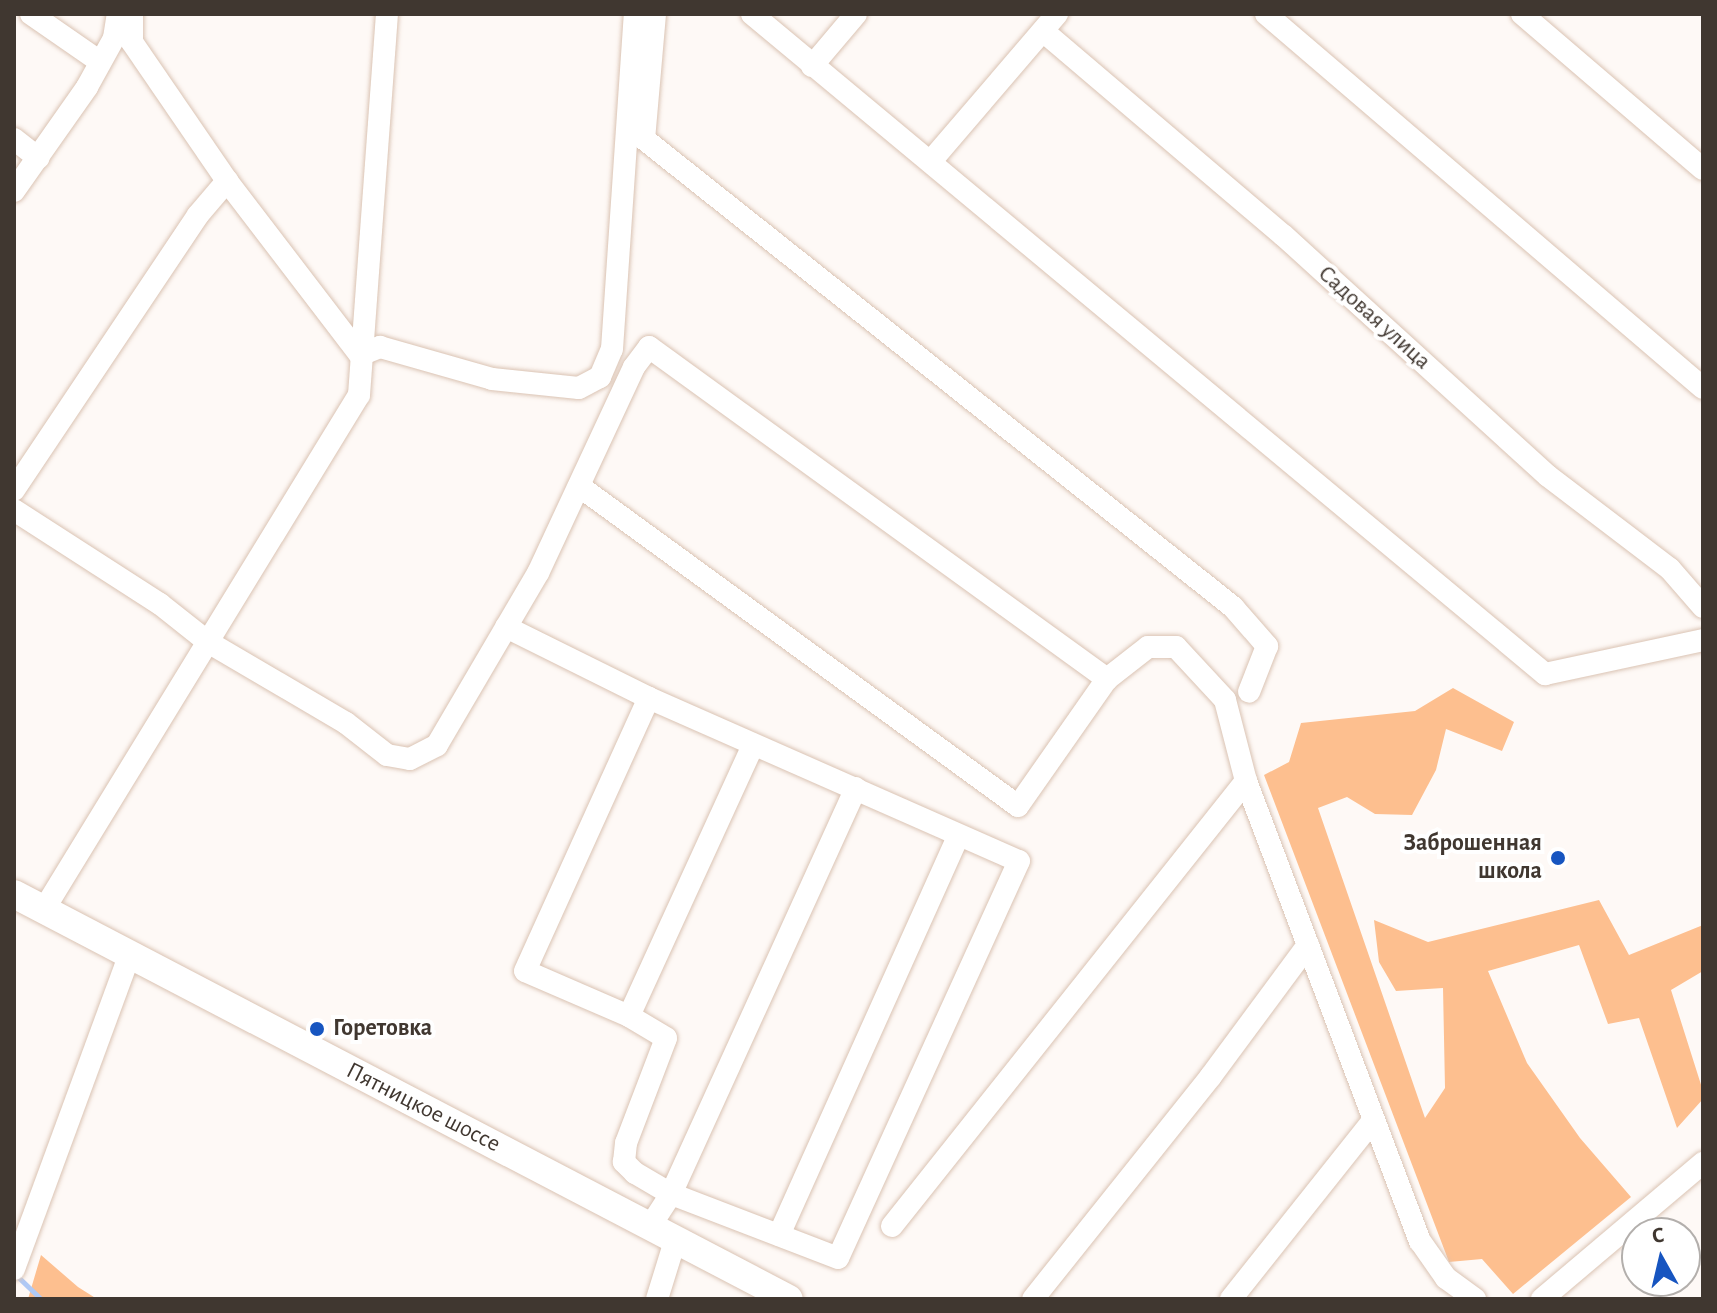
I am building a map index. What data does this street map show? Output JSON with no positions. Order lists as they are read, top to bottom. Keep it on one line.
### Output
{"streets":{"main road":["Пятницкое шоссе"],"street":["Садовая улица"]},"places":["Заброшенная школа","Горетовка"],"north":"top"}
